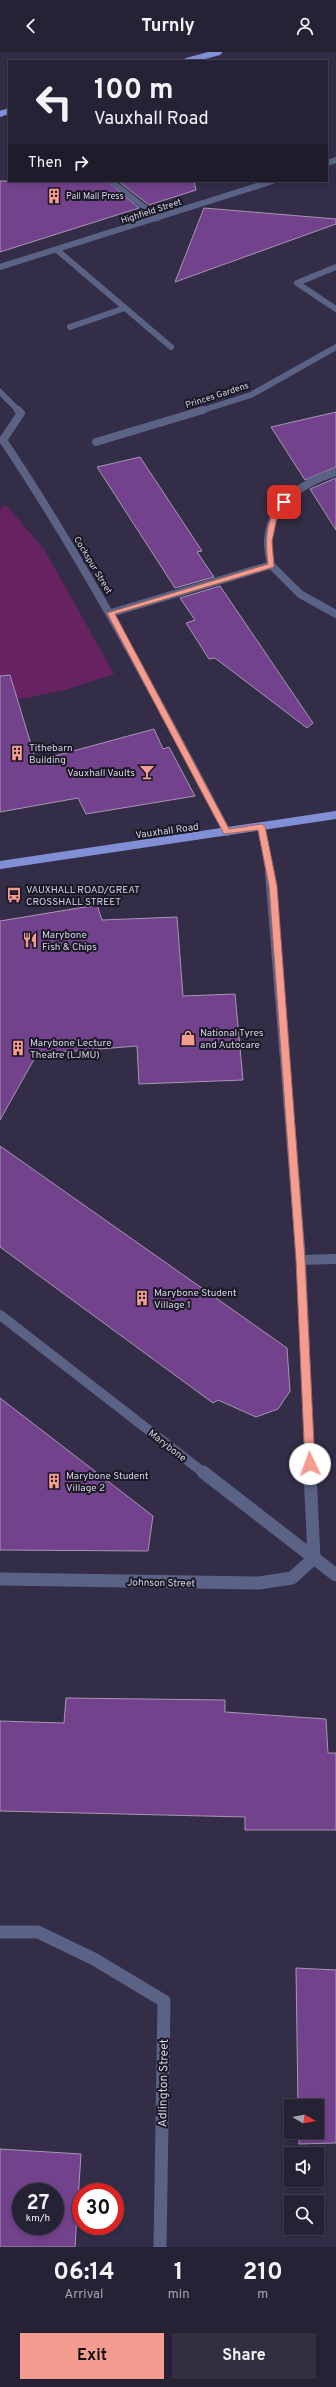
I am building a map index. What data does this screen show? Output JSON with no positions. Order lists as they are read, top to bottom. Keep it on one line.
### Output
{"streets":{"main road":["Vauxhall Road"],"street":["Highfield Street","Princes Gardens","Cockspur Street","Marybone","Johnson Street","Adlington Street"]},"crossings":[["Cockspur Street","Vauxhall Road"],["Marybone","Johnson Street"]],"places":{"building":["Pall Mall Press","Tithebarn Building","Marybone Lecture Theatre (LJMU)","Marybone Student Village 1","Marybone Student Village 2"],"bar":["Vauxhall Vaults"],"bus stop":["VAUXHALL ROAD/GREAT CROSSHALL STREET"],"restaurant":["Marybone Fish & Chips"],"shop":["National Tyres and Autocare"]},"north":"right","page":{"header":"Turnly","turn":["100 m","Vauxhall Road"],"then":"Then","speed":"27 km/h","limit":"30","eta":["06:14","Arrival","1","min","210","m"],"buttons":["Exit","Share"]}}
